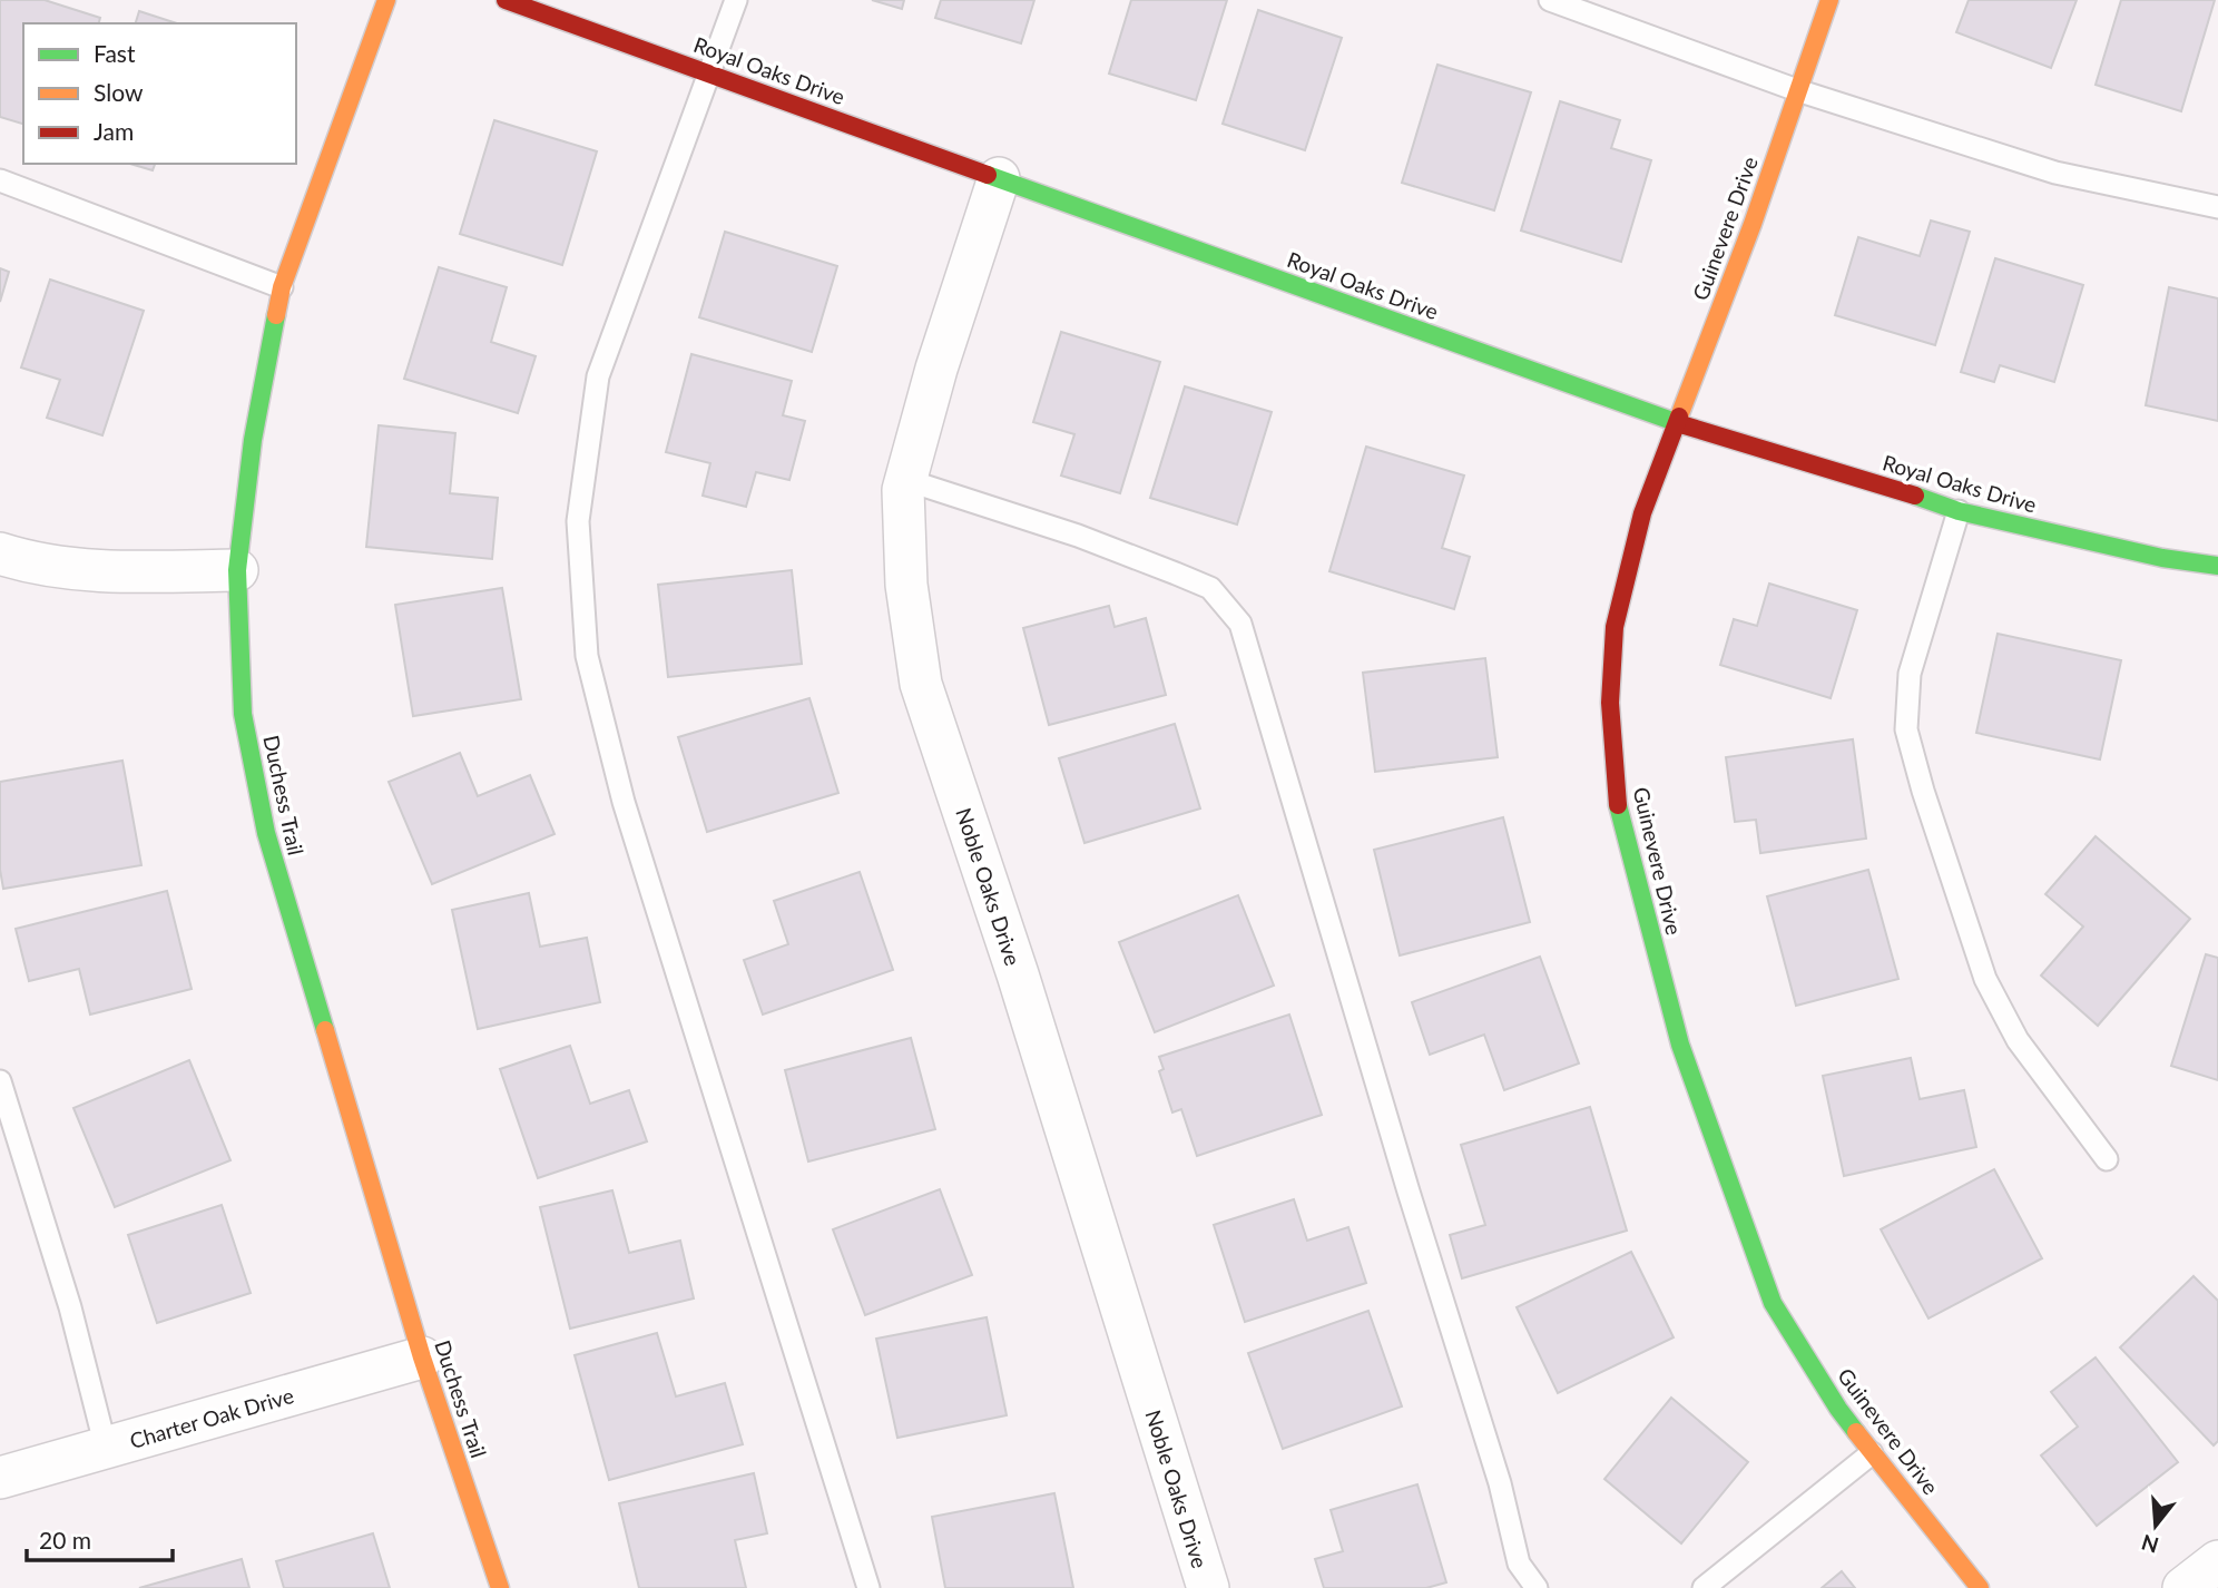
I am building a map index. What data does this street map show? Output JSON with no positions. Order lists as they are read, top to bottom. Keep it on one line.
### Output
{"streets":{"street":["Royal Oaks Drive","Guinevere Drive","Duchess Trail","Noble Oaks Drive","Charter Oak Drive"]},"crossings":[["Royal Oaks Drive","Guinevere Drive"],["Royal Oaks Drive","Noble Oaks Drive"],["Duchess Trail","Charter Oak Drive"]],"legend":["Fast","Slow","Jam"],"scale_bar":"20 m","north":"bottom"}
